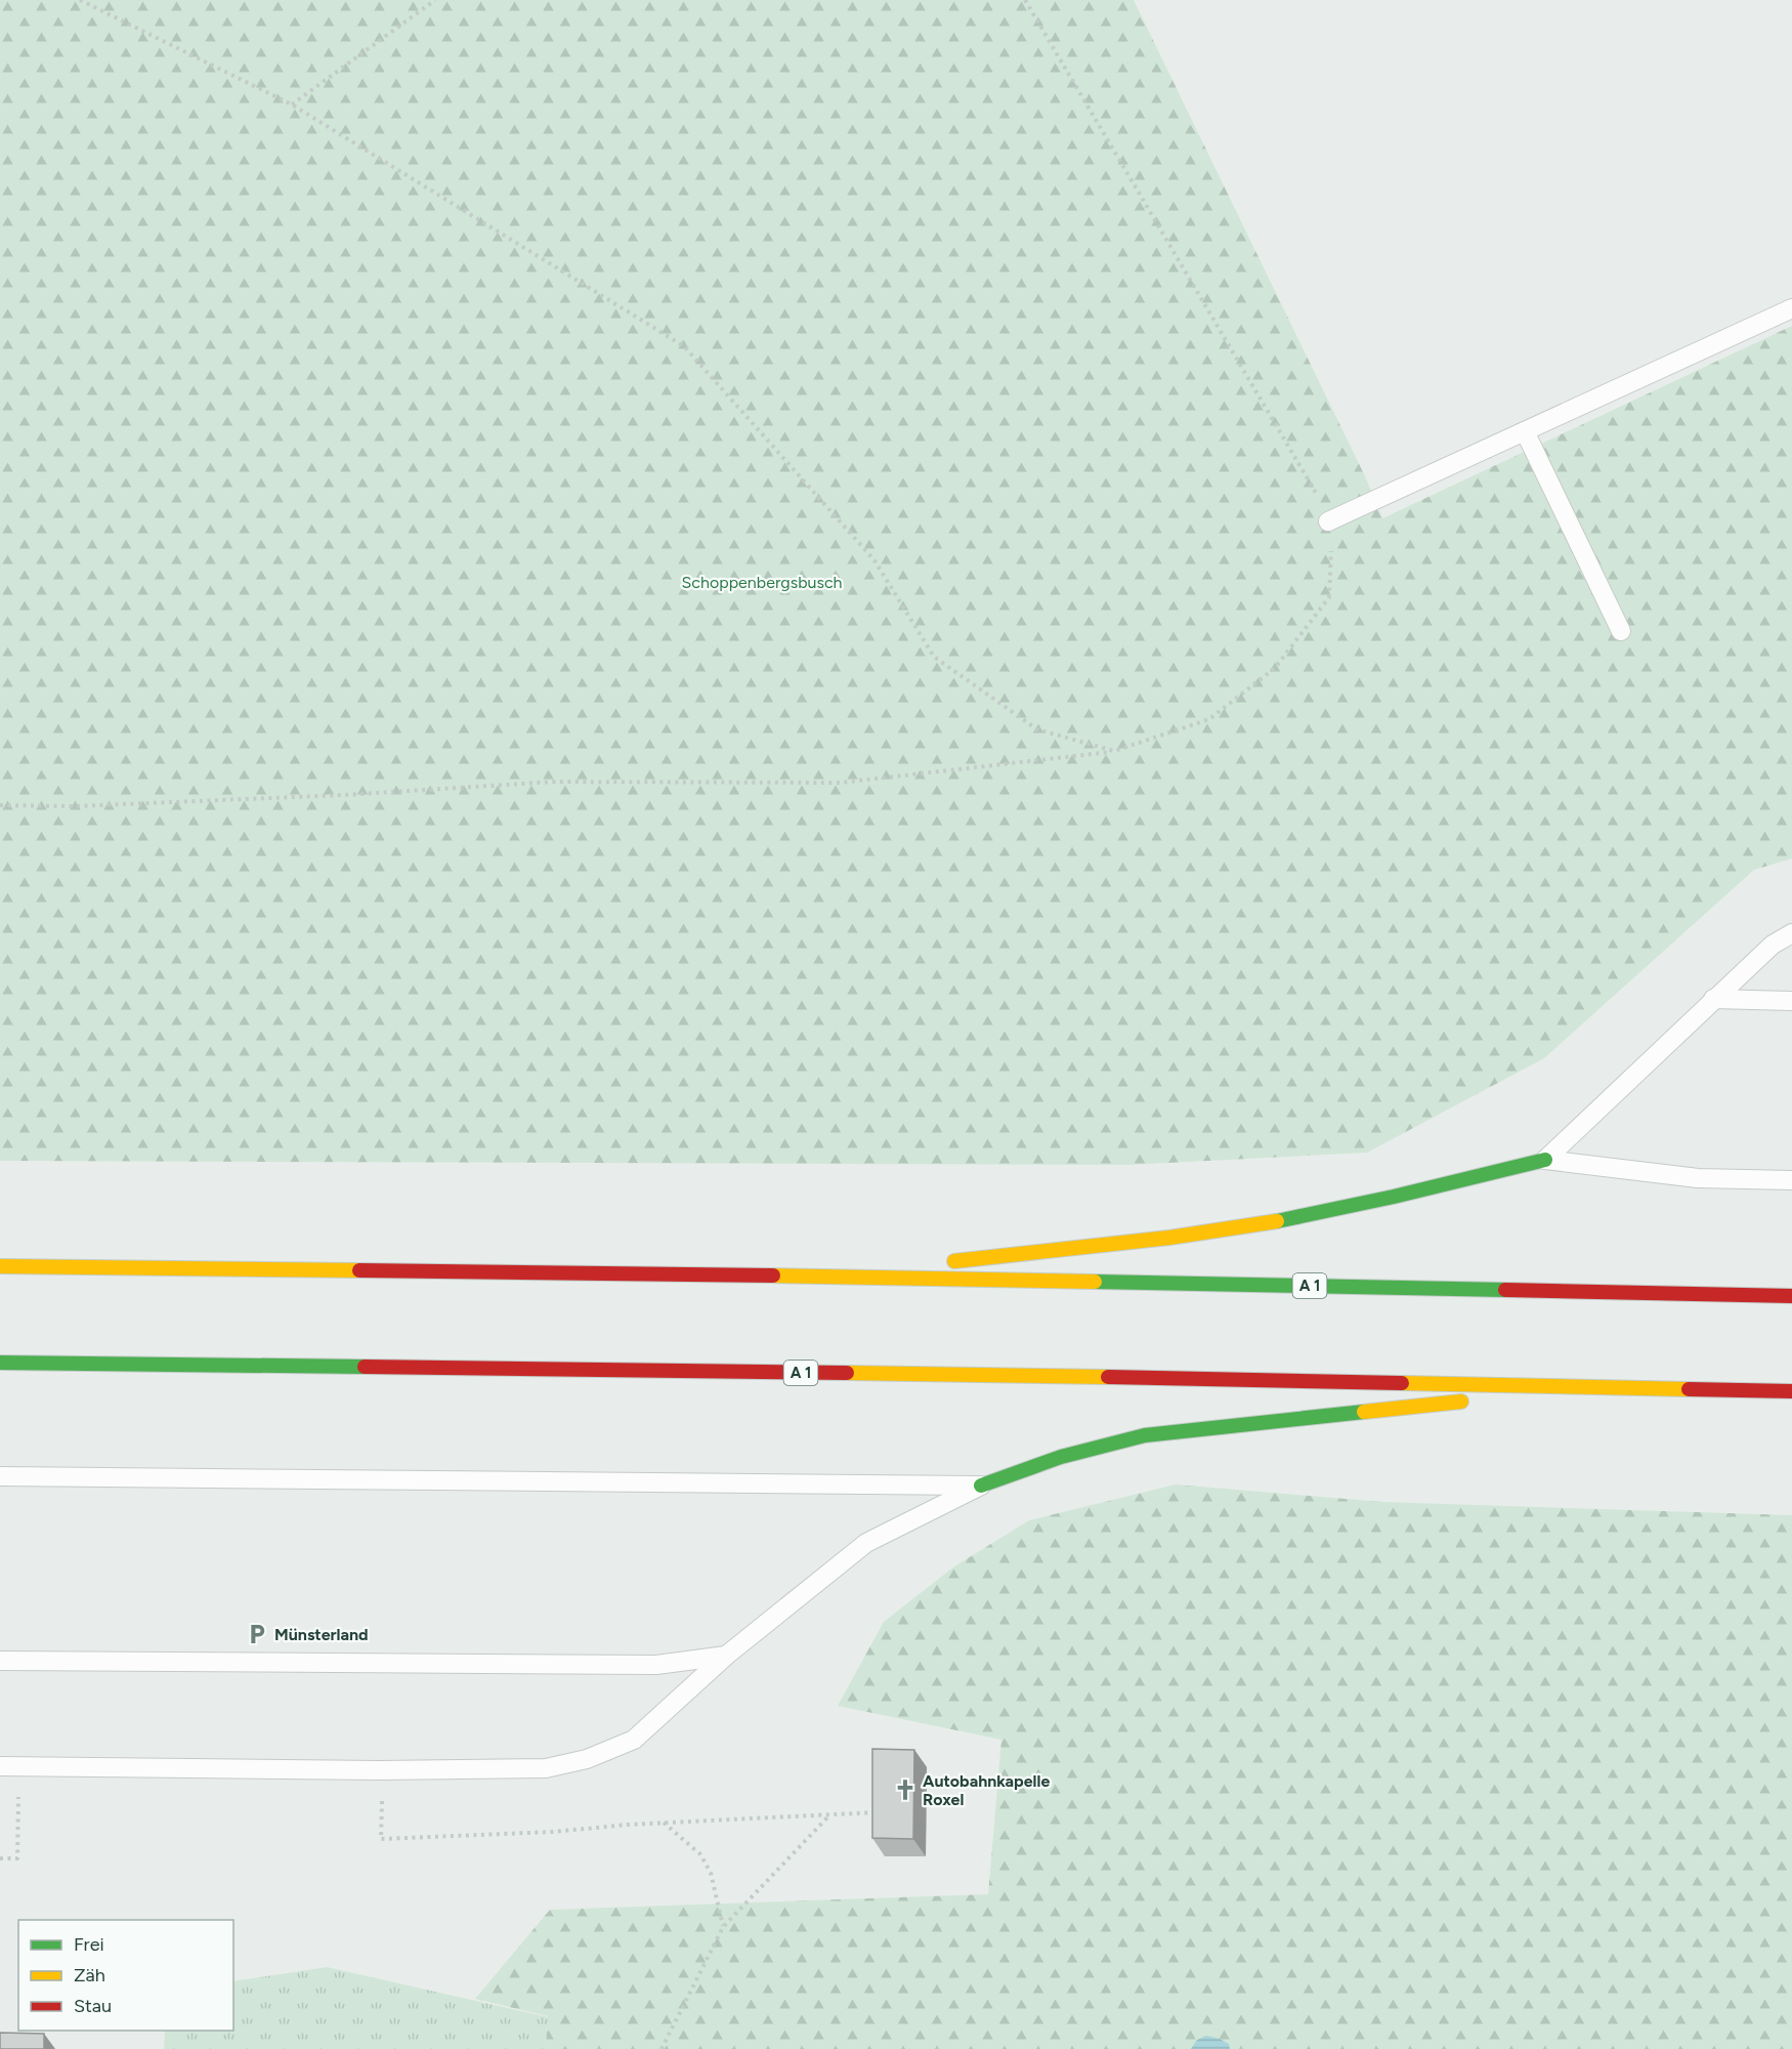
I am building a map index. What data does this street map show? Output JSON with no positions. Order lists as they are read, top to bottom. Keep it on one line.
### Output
{"streets":{"highway":["A 1"]},"parks":["Schoppenbergsbusch"],"places":{"parking":["Münsterland"],"church":["Autobahnkapelle Roxel"]},"legend":["Frei","Zäh","Stau"]}
